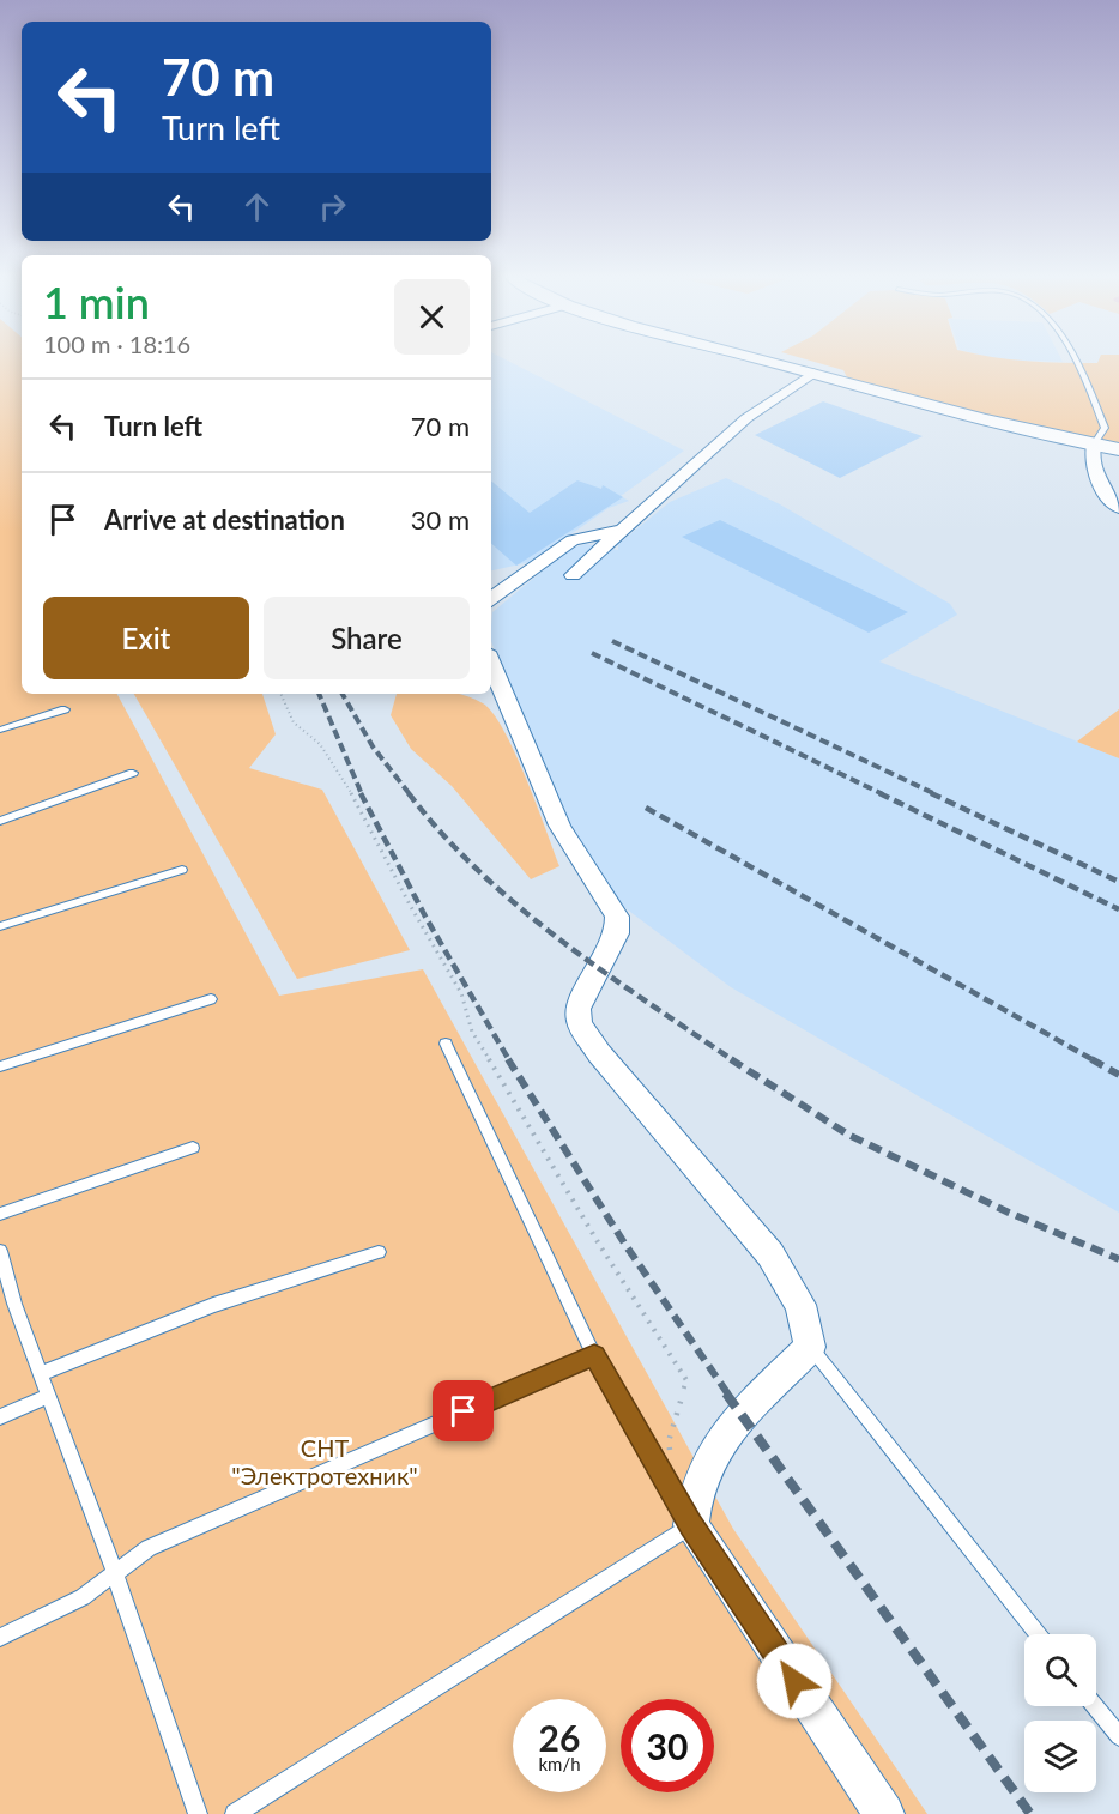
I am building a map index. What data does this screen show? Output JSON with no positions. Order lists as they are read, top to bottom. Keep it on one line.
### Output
{"parks":["СНТ \"Электротехник\""],"page":{"turn":["70 m","Turn left"],"heading":["1 min","100 m · 18:16"],"list":[{"name":"Turn left","value":"70 m"},{"name":"Arrive at destination","value":"30 m"}],"buttons":["Exit","Share"],"speed":"26 km/h","limit":"30"}}
